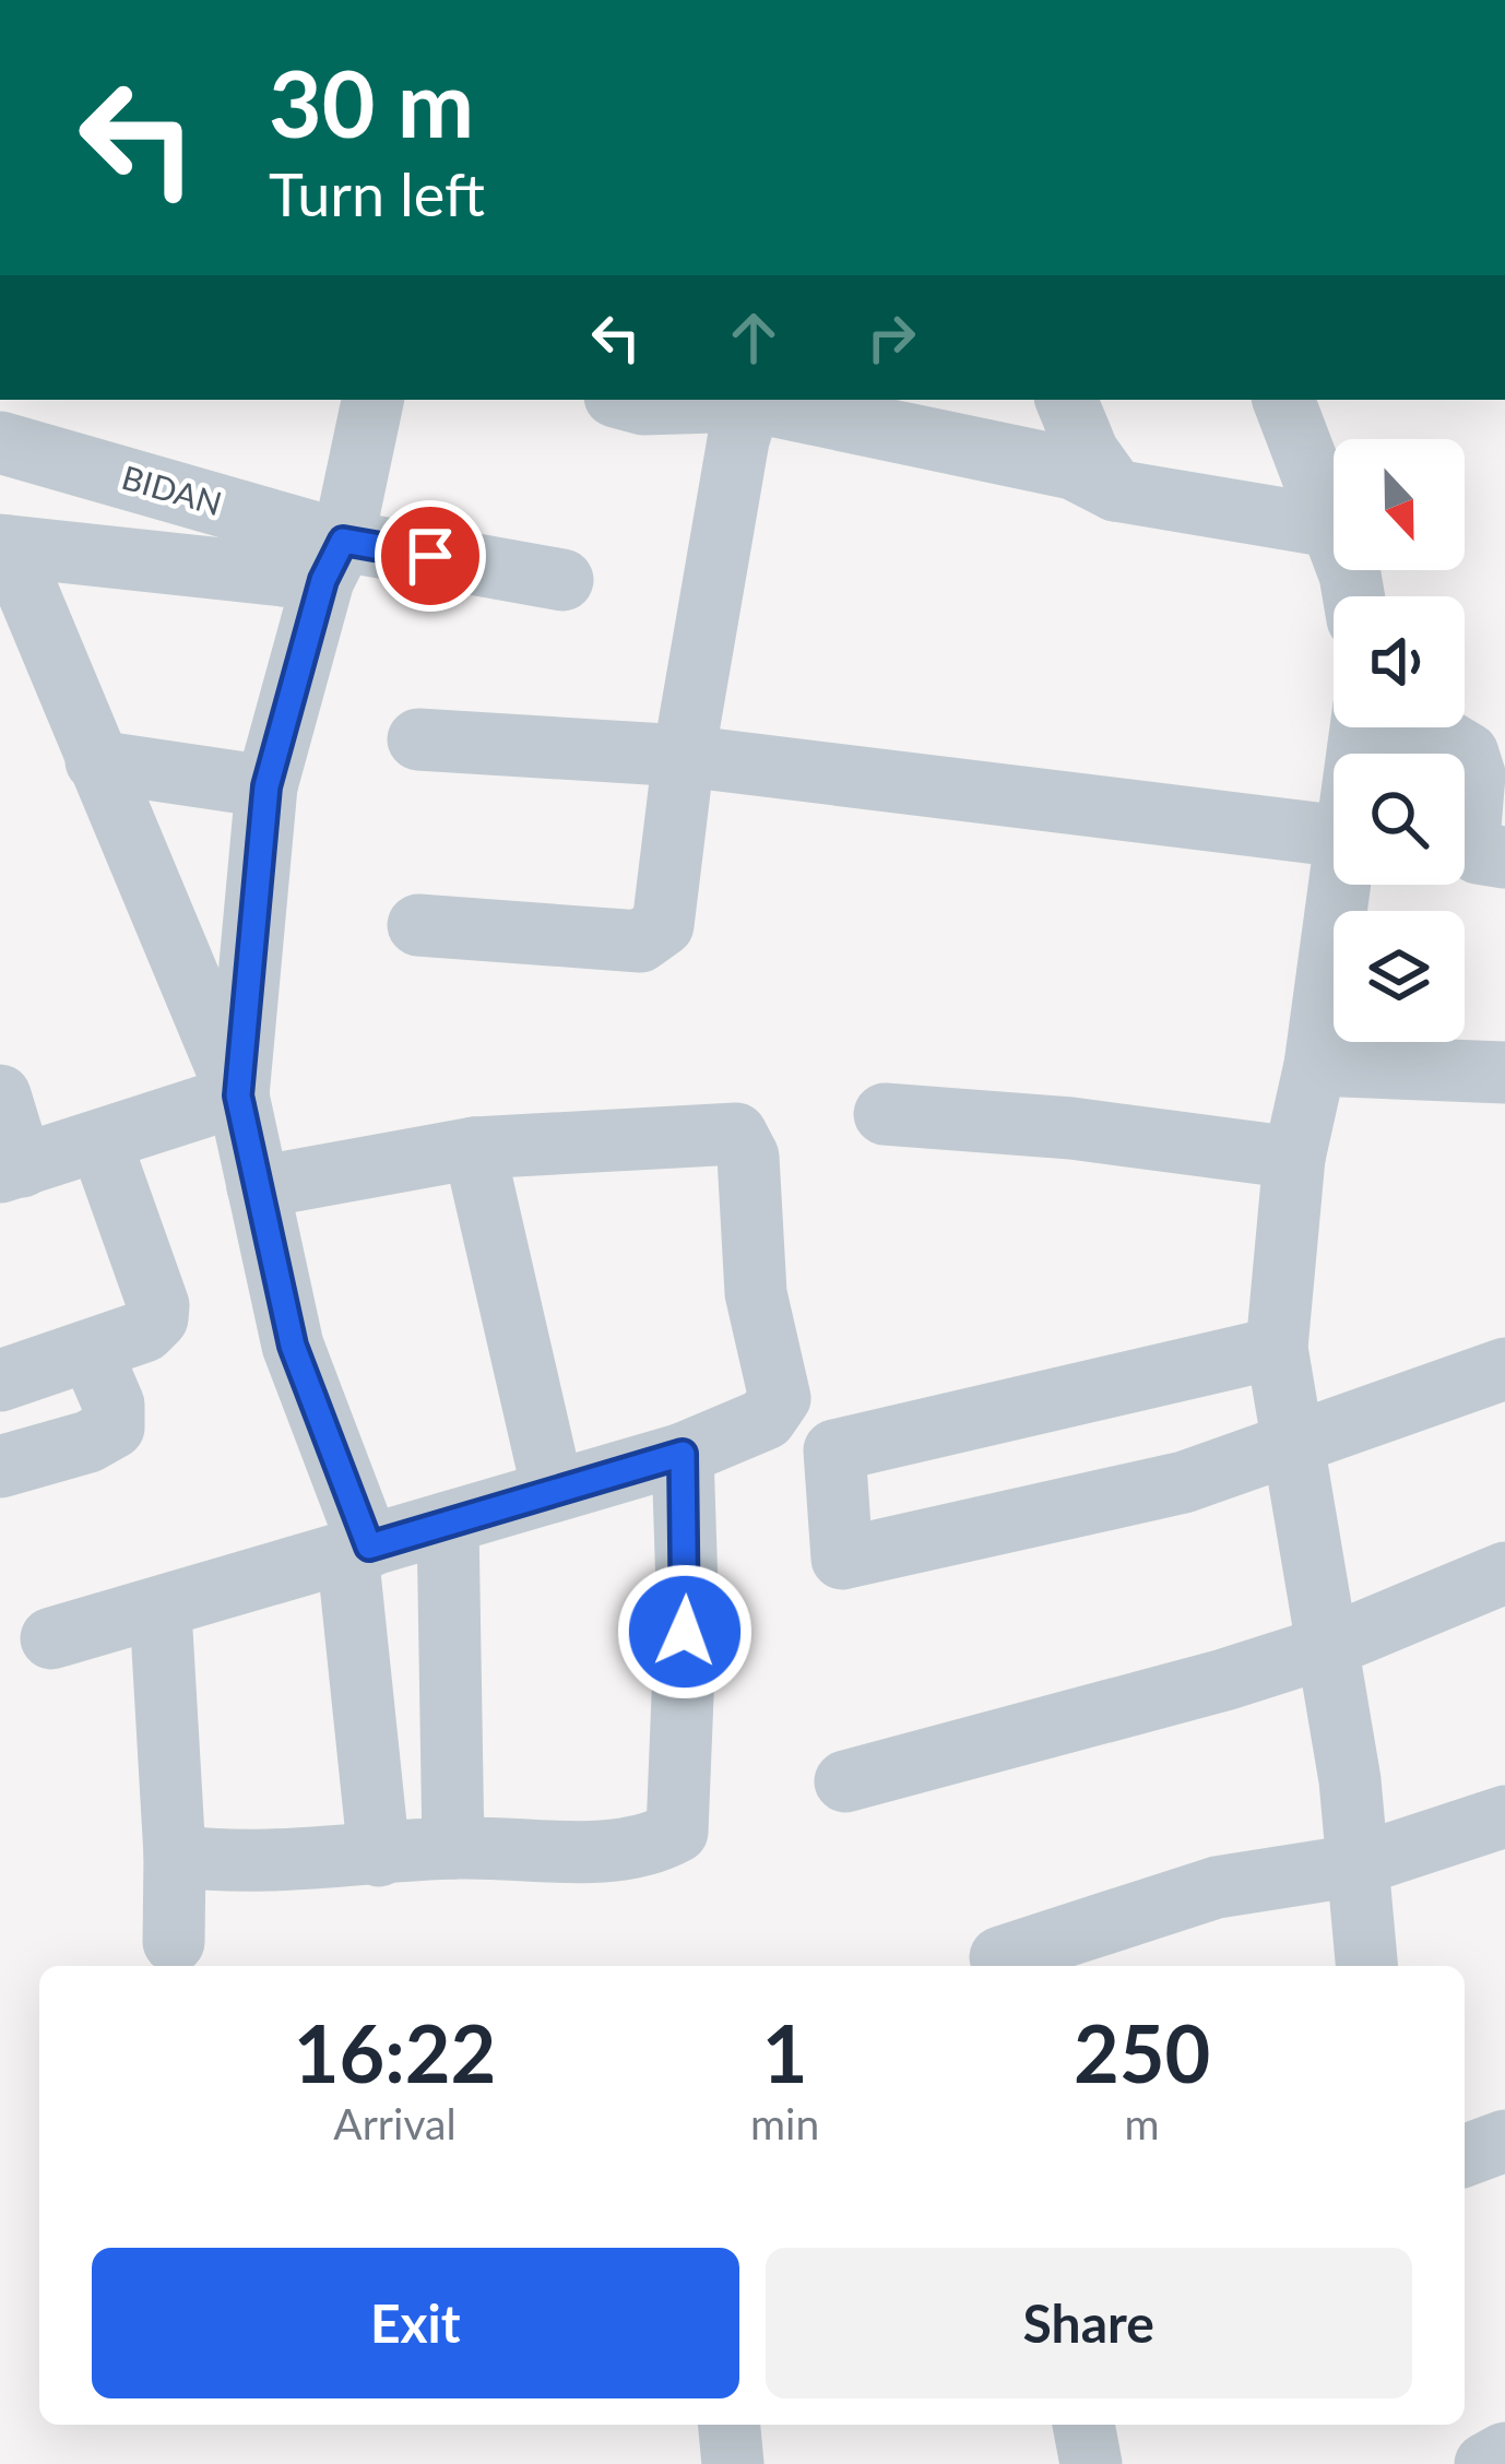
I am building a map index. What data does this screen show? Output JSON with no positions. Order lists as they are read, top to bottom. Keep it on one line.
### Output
{"streets":{"street":["BIDAN"]},"north":"bottom","page":{"turn":["30 m","Turn left"],"eta":["16:22","Arrival","1","min","250","m"],"buttons":["Exit","Share"]}}
